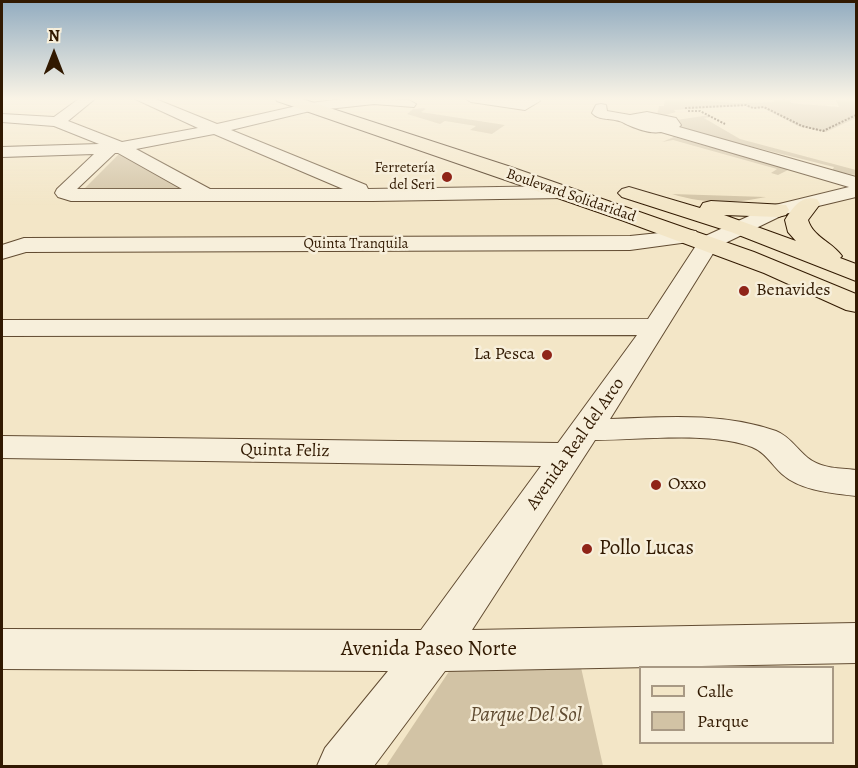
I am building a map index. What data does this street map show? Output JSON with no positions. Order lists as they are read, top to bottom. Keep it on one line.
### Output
{"streets":{"main road":["Boulevard Solidaridad"],"street":["Quinta Tranquila","Avenida Real del Arco","Quinta Feliz","Avenida Paseo Norte"]},"crossings":[["Boulevard Solidaridad","Quinta Tranquila"],["Boulevard Solidaridad","Avenida Real del Arco"],["Quinta Tranquila","Avenida Real del Arco"],["Avenida Real del Arco","Quinta Feliz"],["Avenida Real del Arco","Avenida Paseo Norte"]],"parks":["Parque Del Sol"],"places":["Ferretería del Seri","Benavides","La Pesca","Oxxo","Pollo Lucas"],"legend":["Calle","Parque"],"north":"top"}
